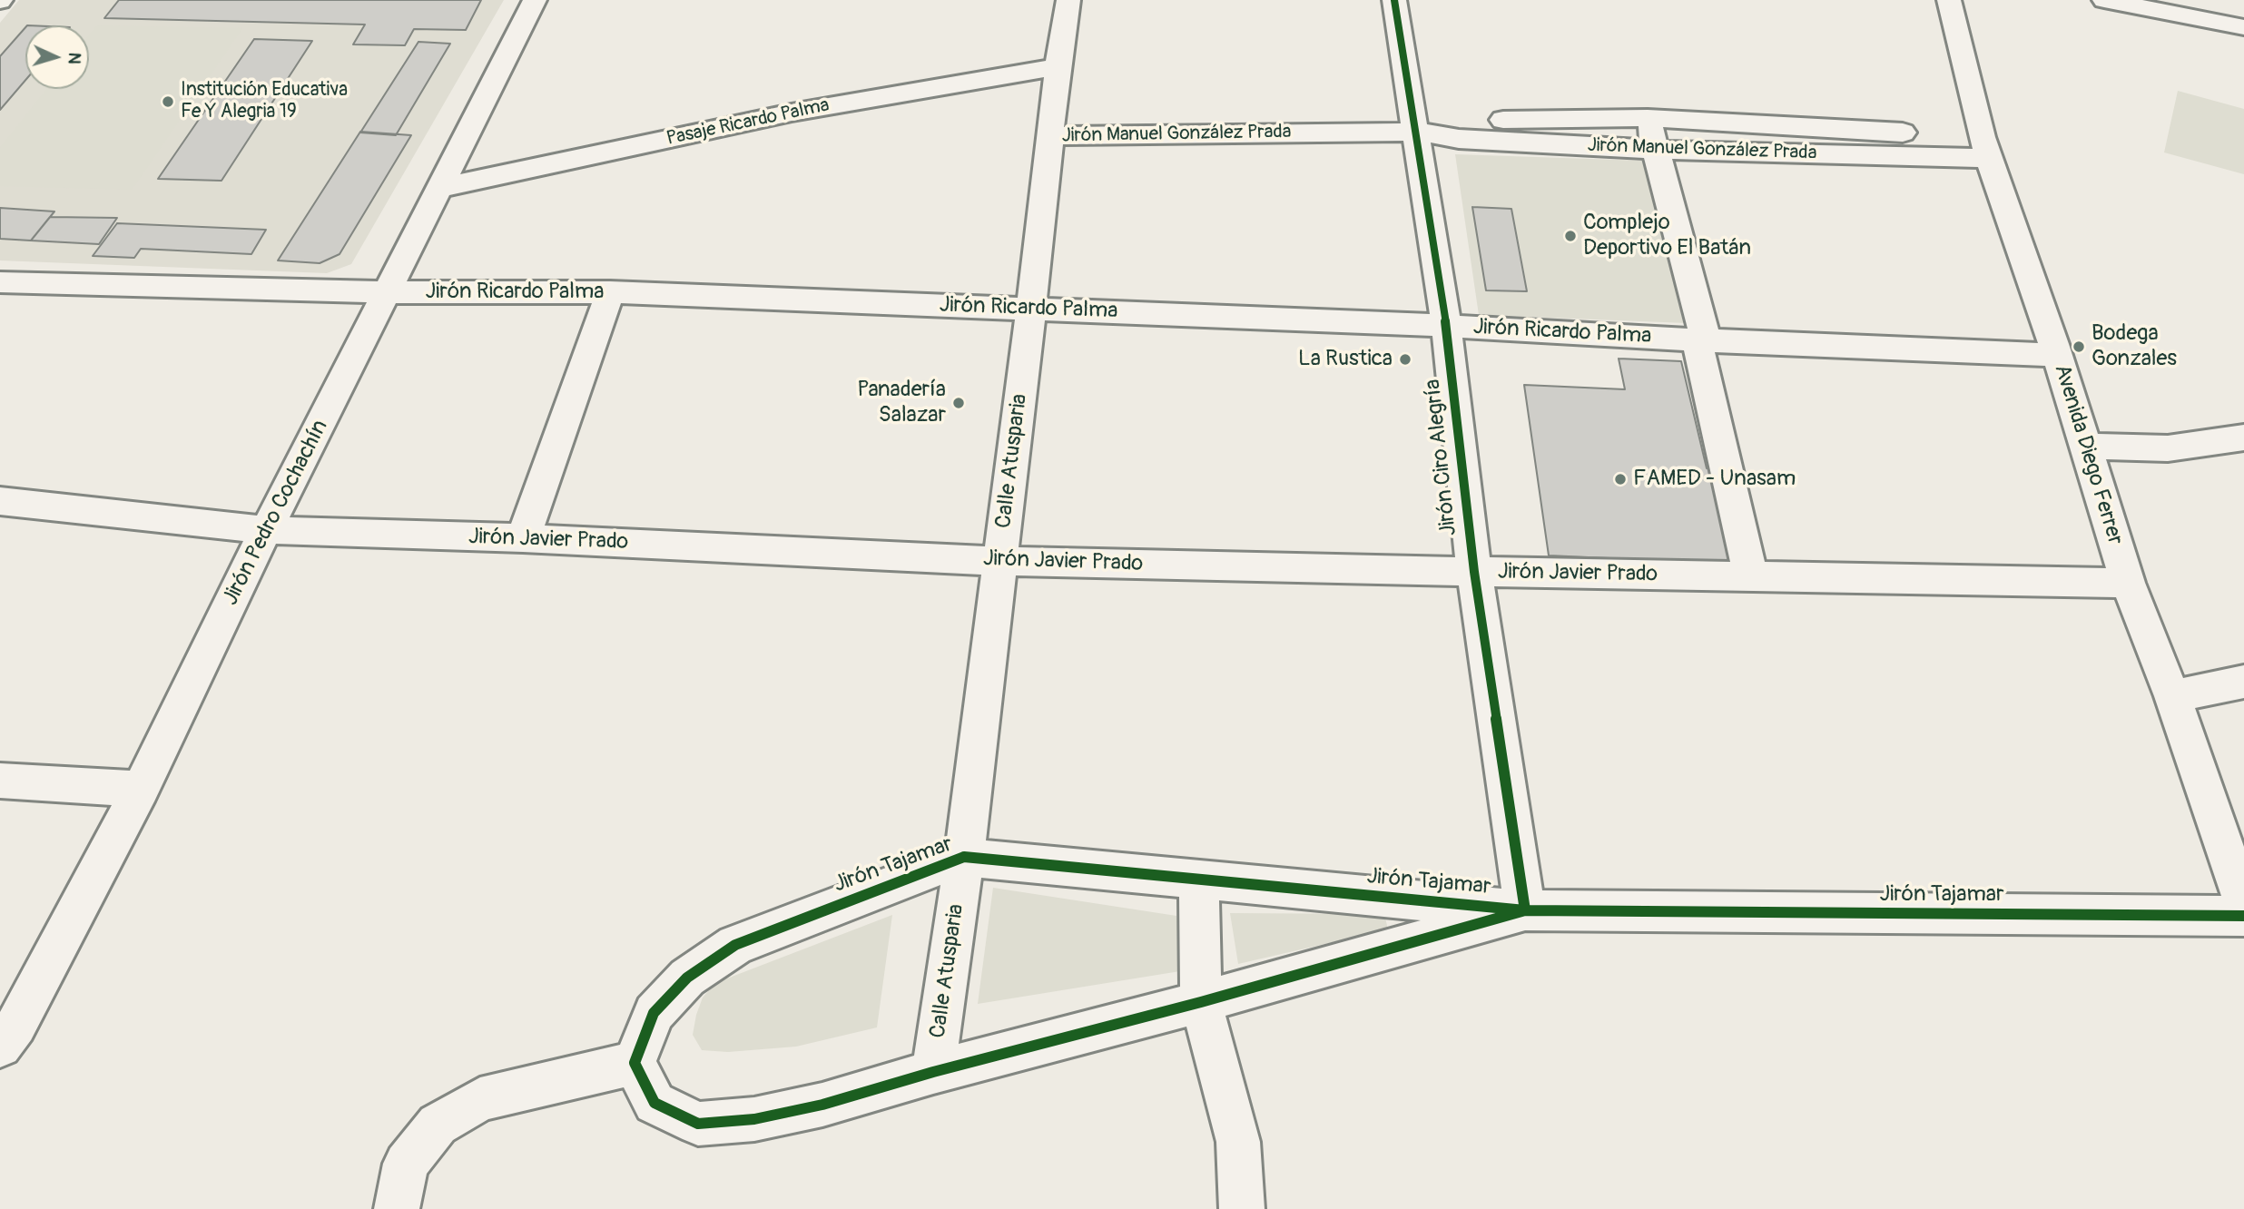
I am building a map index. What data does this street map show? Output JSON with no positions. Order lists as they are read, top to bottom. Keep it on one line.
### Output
{"streets":{"street":["Pasaje Ricardo Palma","Jirón Manuel González Prada","Jirón Ricardo Palma","Avenida Diego Ferrer","Jirón Ciro Alegría","Calle Atusparia","Jirón Pedro Cochachín","Jirón Javier Prado","Jirón Tajamar"]},"crossings":[["Pasaje Ricardo Palma","Calle Atusparia"],["Pasaje Ricardo Palma","Jirón Pedro Cochachín"],["Jirón Manuel González Prada","Avenida Diego Ferrer"],["Jirón Manuel González Prada","Jirón Ciro Alegría"],["Jirón Manuel González Prada","Calle Atusparia"],["Jirón Ricardo Palma","Avenida Diego Ferrer"],["Jirón Ricardo Palma","Jirón Ciro Alegría"],["Jirón Ricardo Palma","Calle Atusparia"],["Jirón Ricardo Palma","Jirón Pedro Cochachín"],["Avenida Diego Ferrer","Jirón Javier Prado"],["Jirón Ciro Alegría","Jirón Javier Prado"],["Jirón Ciro Alegría","Jirón Tajamar"],["Calle Atusparia","Jirón Javier Prado"],["Calle Atusparia","Jirón Tajamar"],["Jirón Pedro Cochachín","Jirón Javier Prado"]],"places":["Institución Educativa Fe Y Alegria 19","Complejo Deportivo El Batán","Bodega Gonzales","La Rustica","Panadería Salazar","FAMED - Unasam"],"north":"right"}
